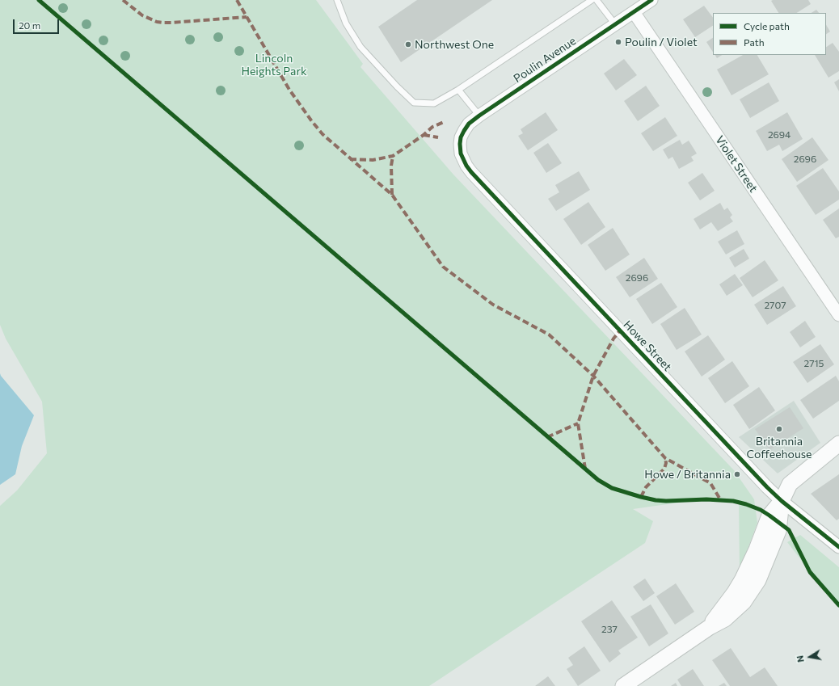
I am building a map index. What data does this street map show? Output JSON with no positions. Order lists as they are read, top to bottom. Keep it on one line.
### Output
{"streets":{"street":["Poulin Avenue","Violet Street","Howe Street"]},"crossings":[["Poulin Avenue","Violet Street"],["Poulin Avenue","Howe Street"]],"parks":["Lincoln Heights Park"],"places":["Poulin / Violet","Northwest One","Britannia Coffeehouse","Howe / Britannia"],"house_numbers":["2694","2696","2696","2707","2715","237"],"legend":["Cycle path","Path"],"scale_bar":"20 m","north":"left"}
